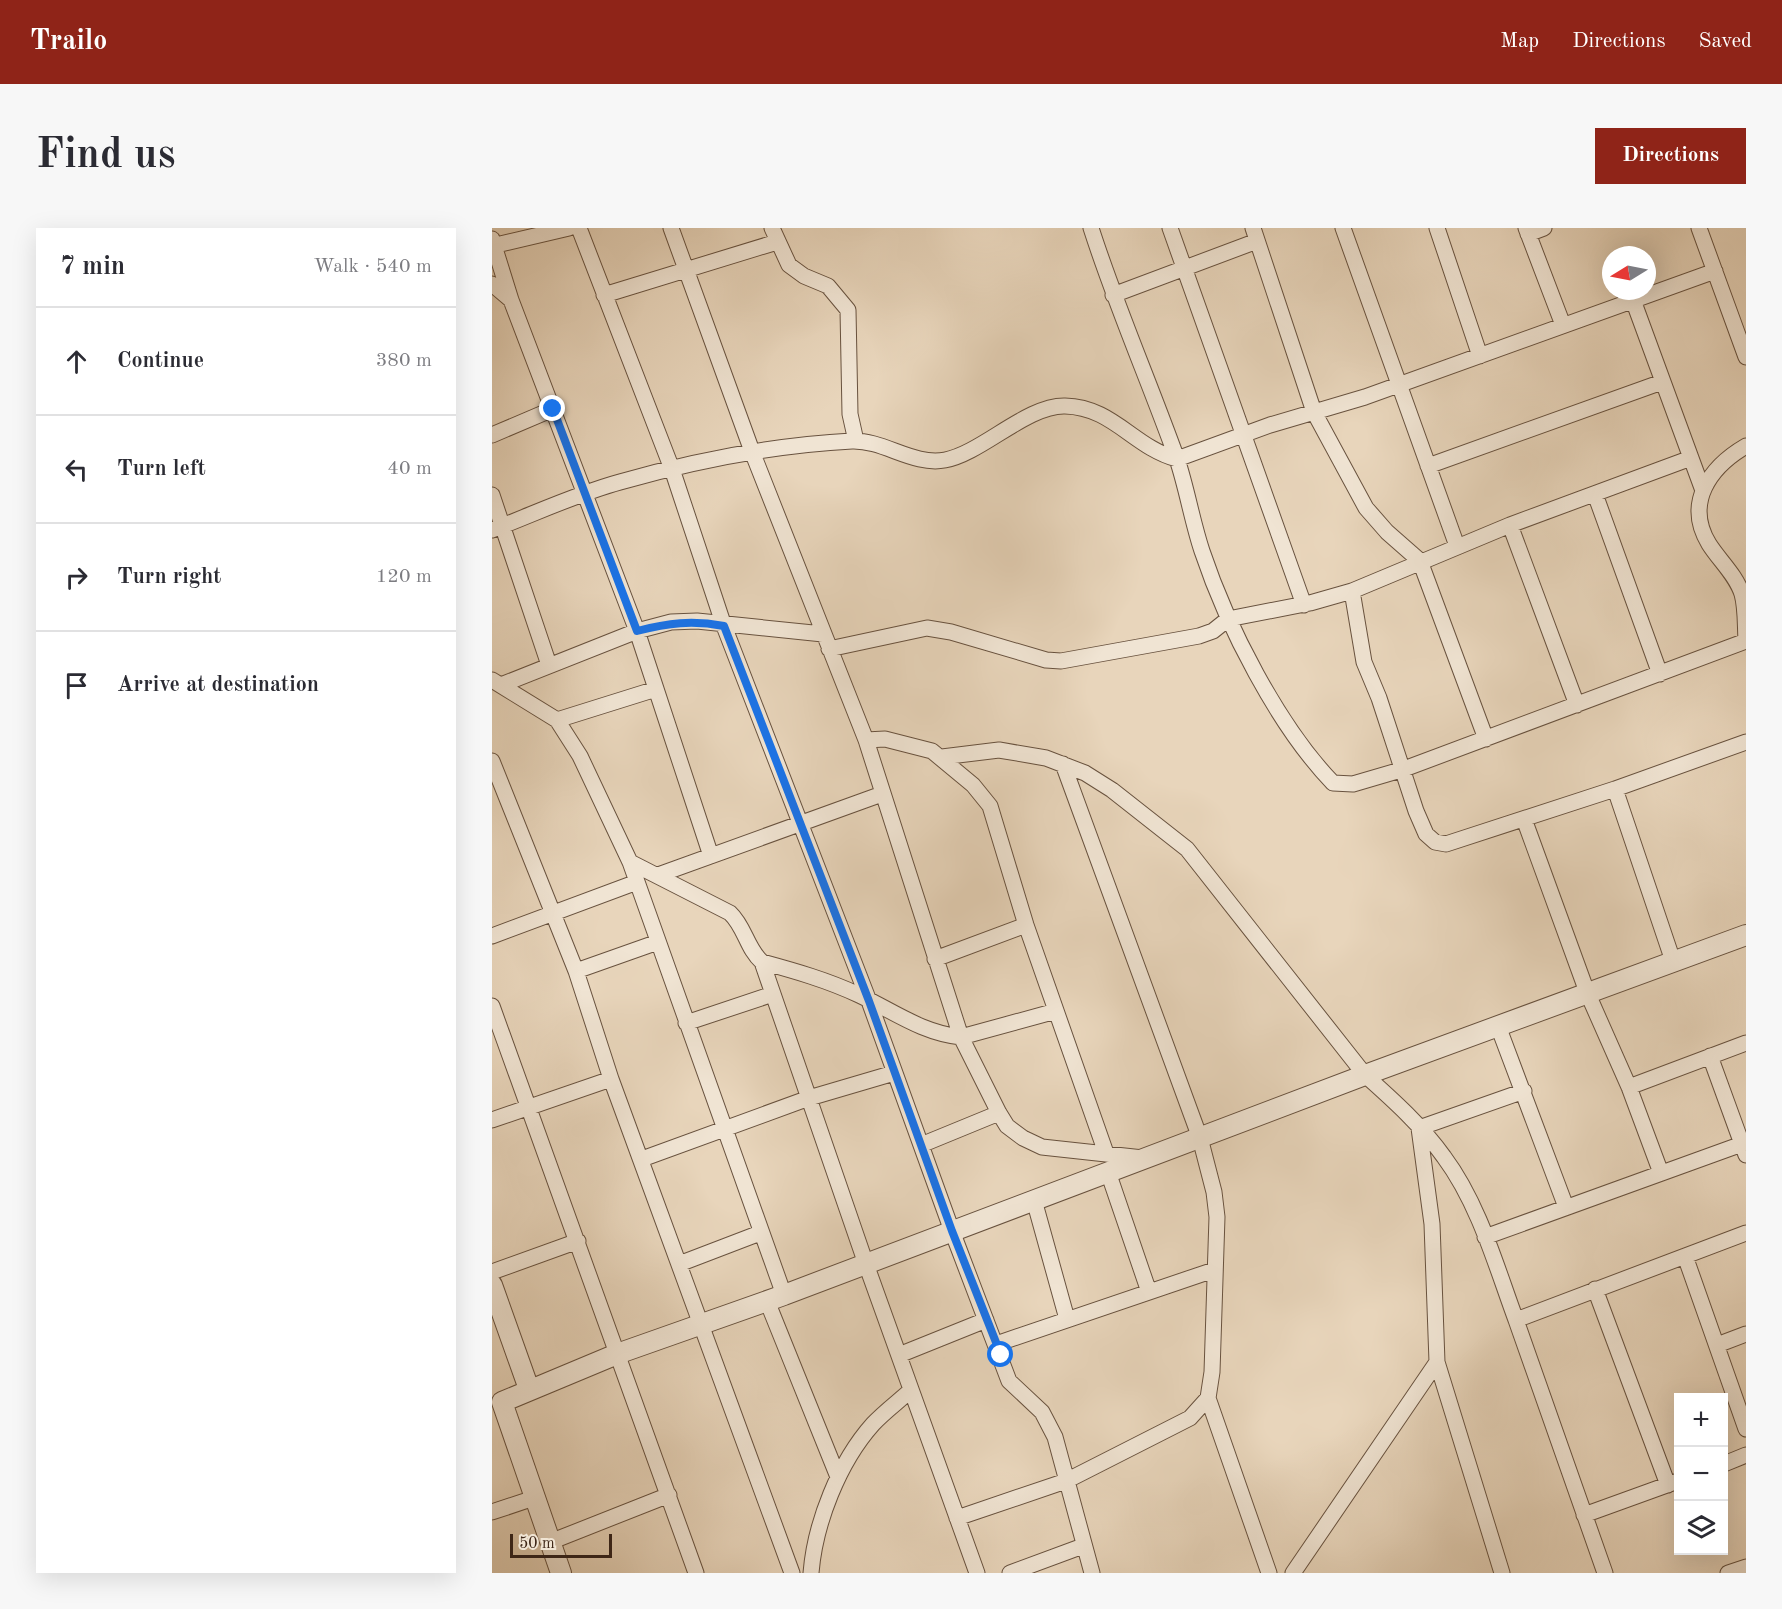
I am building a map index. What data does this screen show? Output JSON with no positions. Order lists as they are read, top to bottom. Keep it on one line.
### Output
{"scale_bar":"50 m","north":"left","page":{"header":"Trailo","nav":["Map","Directions","Saved"],"buttons":"Directions","title":"Find us","heading":["7 min","Walk · 540 m"],"list":[["Continue","380 m"],["Turn left","40 m"],["Turn right","120 m"],"Arrive at destination"],"map_buttons":["+","−"],"scale":"50 m"}}
